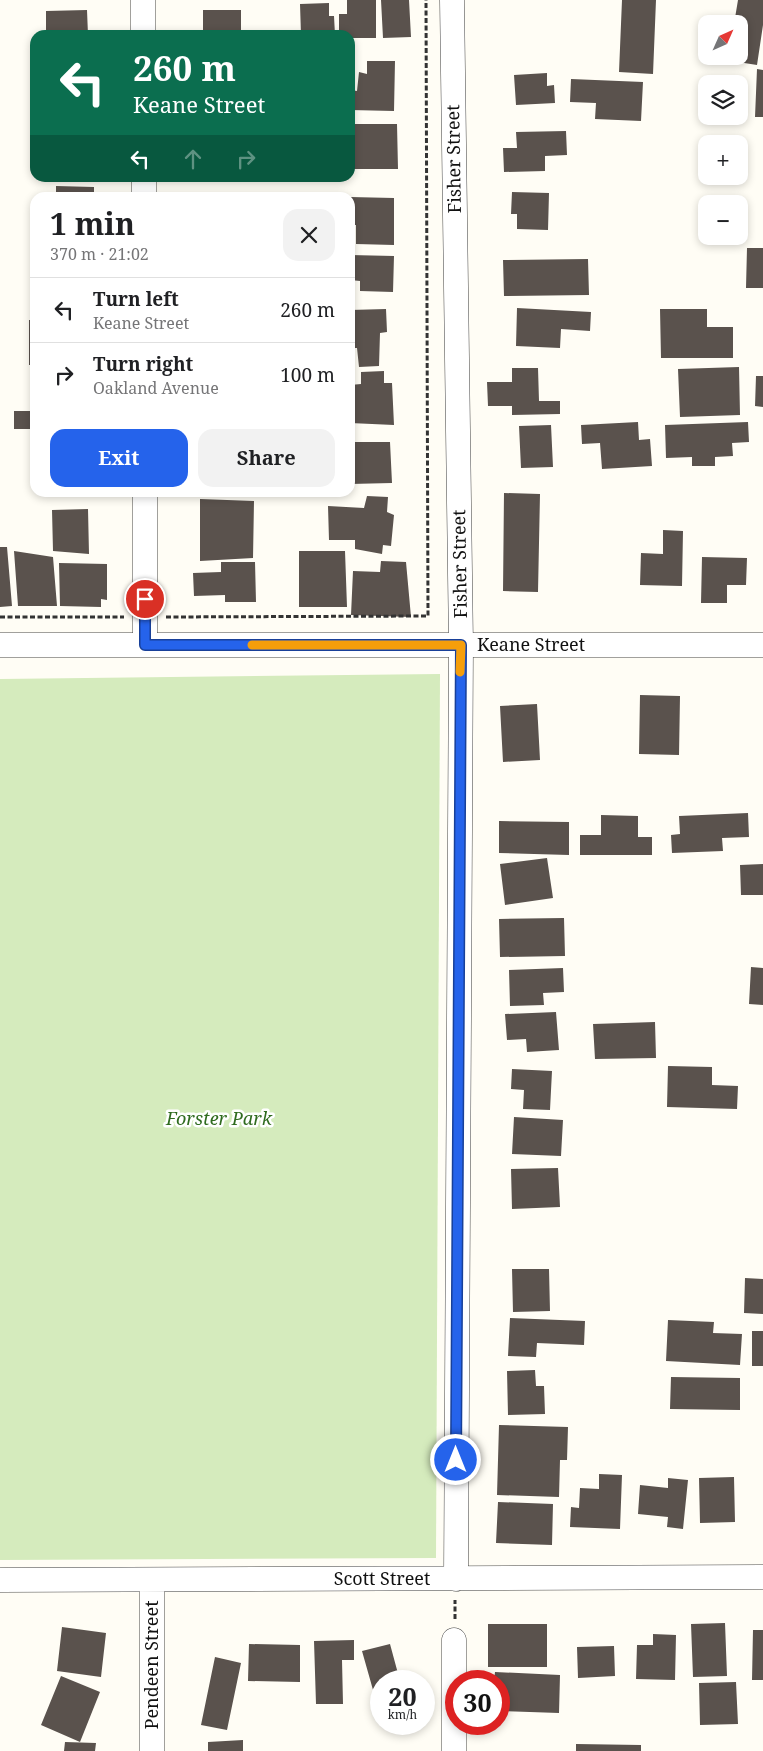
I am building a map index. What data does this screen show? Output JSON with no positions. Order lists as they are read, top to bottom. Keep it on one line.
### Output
{"streets":{"street":["Fisher Street","Keane Street","Scott Street","Pendeen Street"]},"crossings":[["Fisher Street","Keane Street"],["Fisher Street","Scott Street"],["Scott Street","Pendeen Street"]],"parks":["Forster Park"],"north":"top right","page":{"map_buttons":["+","−"],"turn":["260 m","Keane Street"],"heading":["1 min","370 m · 21:02"],"list":[{"name":"Turn left","note":"Keane Street","value":"260 m"},{"name":"Turn right","note":"Oakland Avenue","value":"100 m"}],"buttons":["Exit","Share"],"speed":"20 km/h","limit":"30"}}
